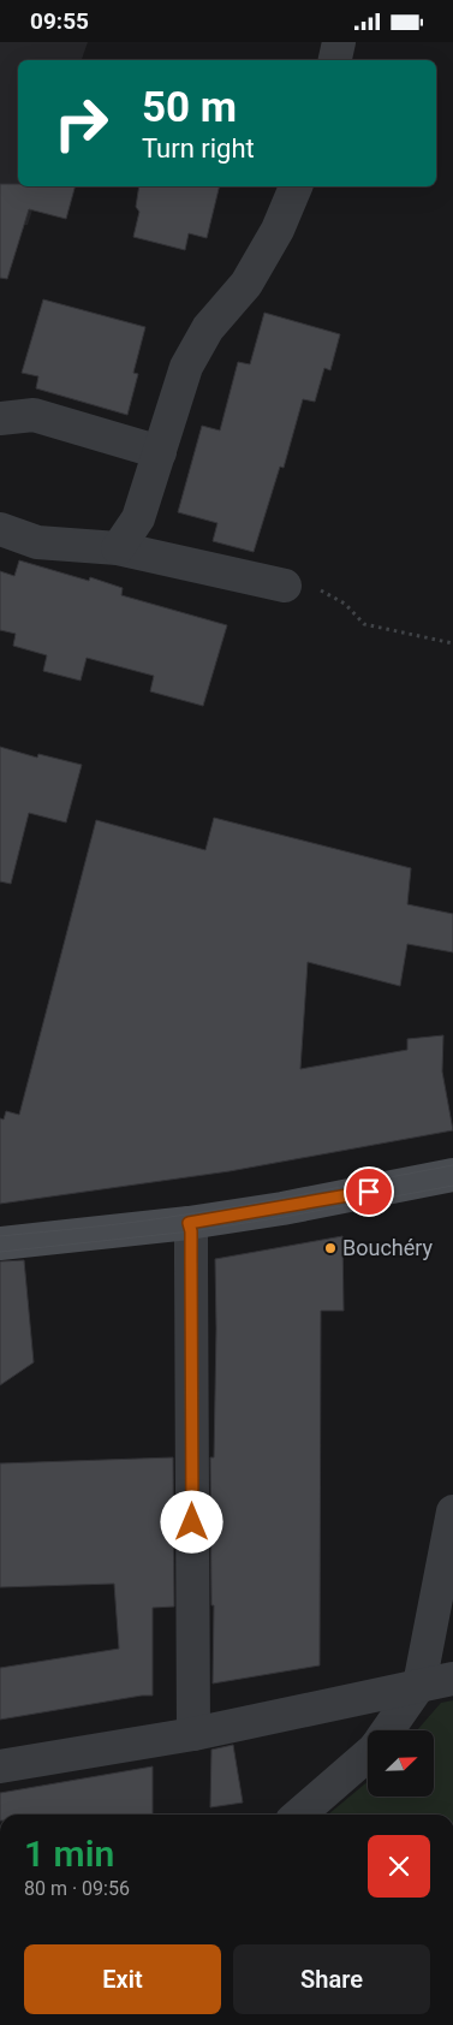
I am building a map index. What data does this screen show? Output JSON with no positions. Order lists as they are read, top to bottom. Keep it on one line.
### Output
{"places":["Bouchéry"],"north":"top right","page":{"status":"09:55","turn":["50 m","Turn right"],"heading":["1 min","80 m · 09:56"],"buttons":["Exit","Share"]}}
